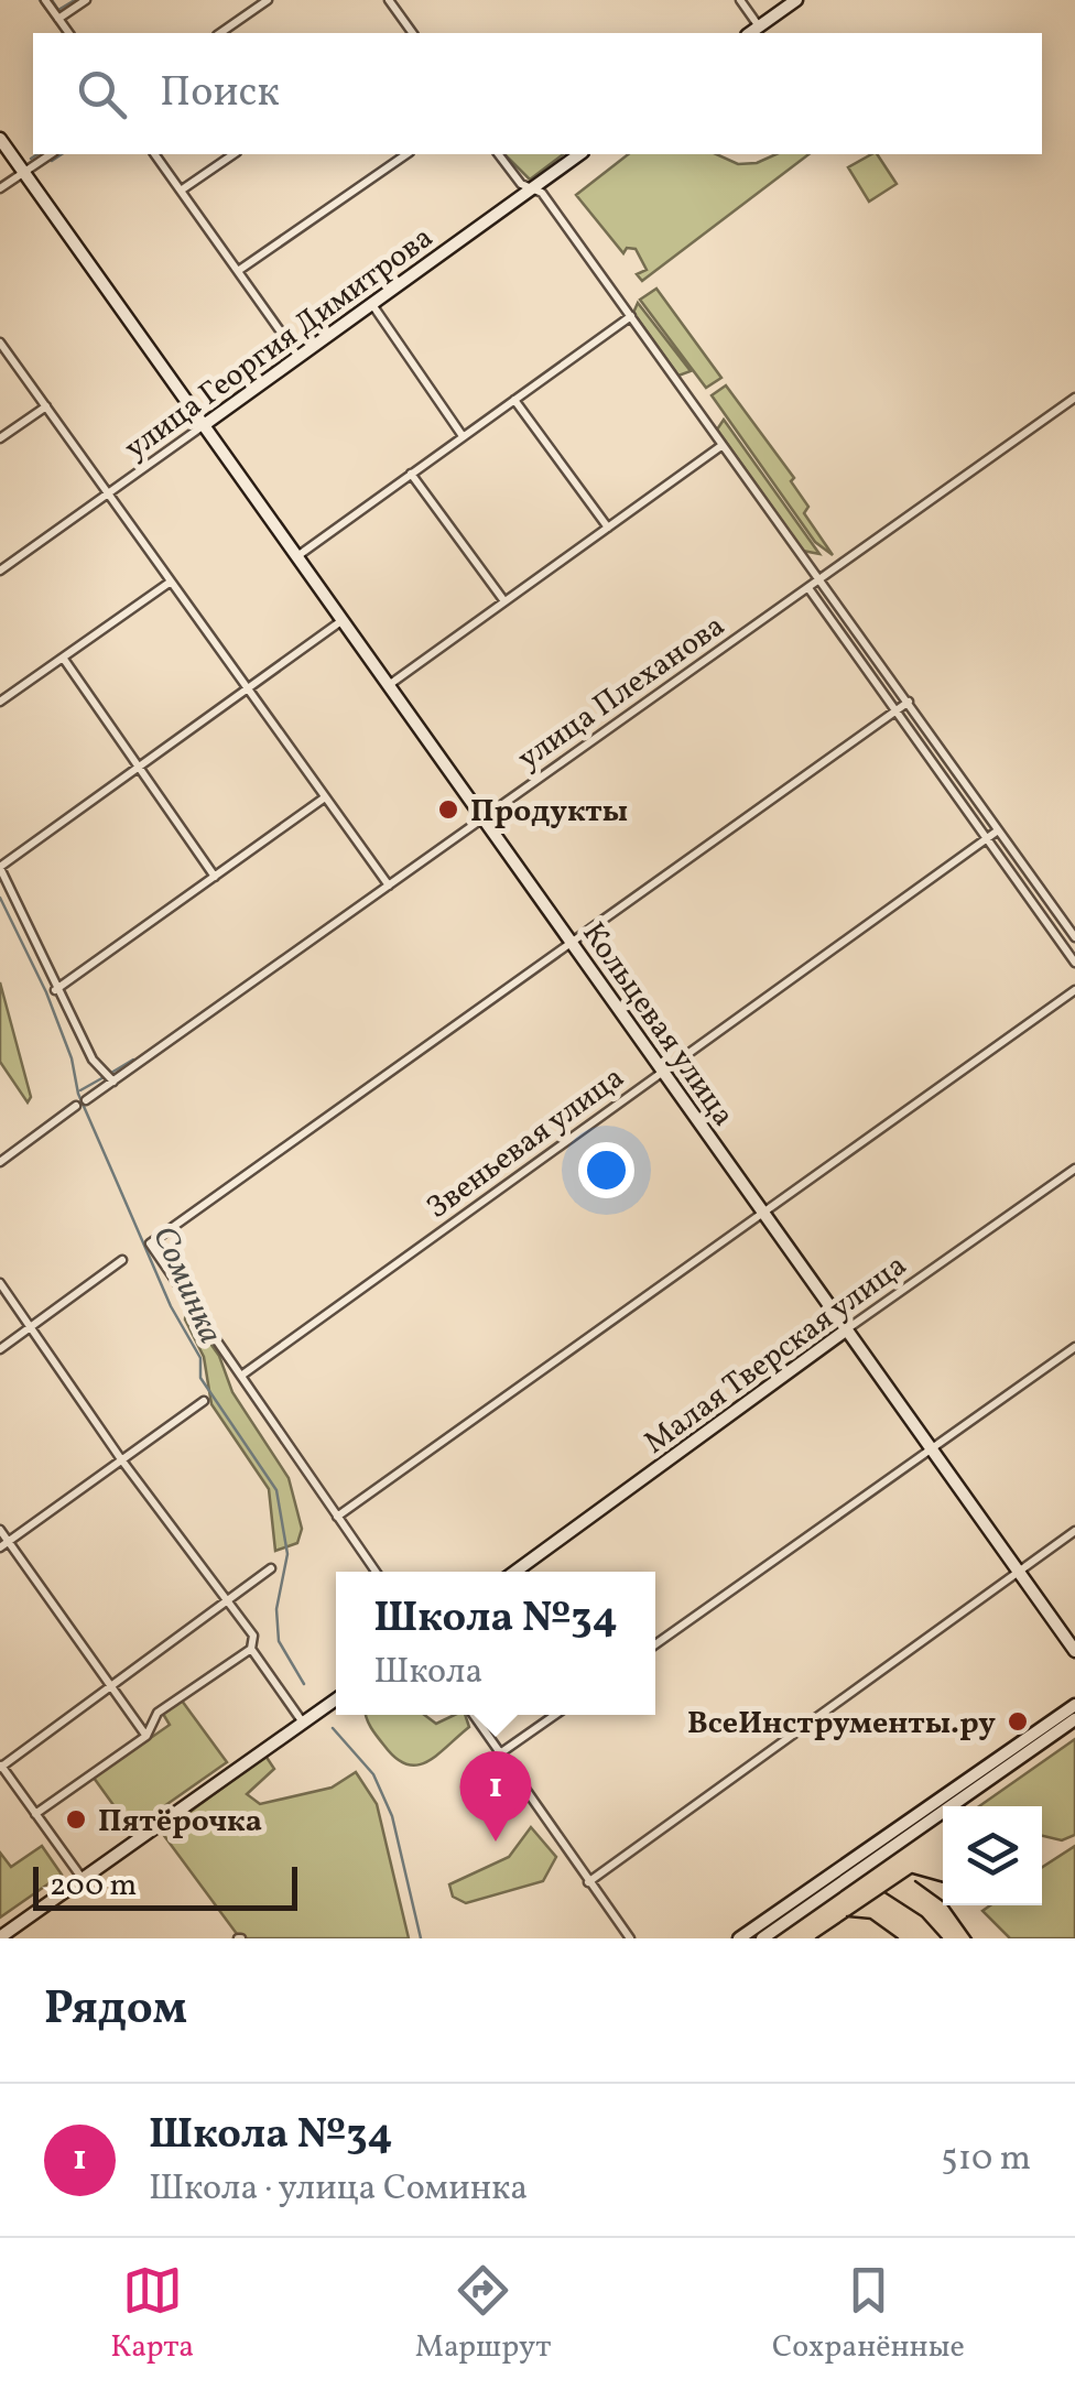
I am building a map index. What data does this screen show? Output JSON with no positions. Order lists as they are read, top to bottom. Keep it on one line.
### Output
{"streets":{"main road":["улица Георгия Димитрова","Кольцевая улица","Малая Тверская улица"],"street":["улица Плеханова","Звеньевая улица"]},"crossings":[["улица Георгия Димитрова","Кольцевая улица"],["улица Плеханова","Кольцевая улица"],["Кольцевая улица","Звеньевая улица"],["Кольцевая улица","Малая Тверская улица"]],"water":["Соминка"],"places":["Продукты","ВсеИнструменты.ру","Пятёрочка"],"scale_bar":"200 m","page":{"search":"Поиск","popup":["Школа №34","Школа"],"pins":"1","scale":"200 m","heading":"Рядом","list":[{"mark":"1","name":"Школа №34","note":"Школа · улица Соминка","value":"510 m"}],"nav":["Карта","Маршрут","Сохранённые"]}}
